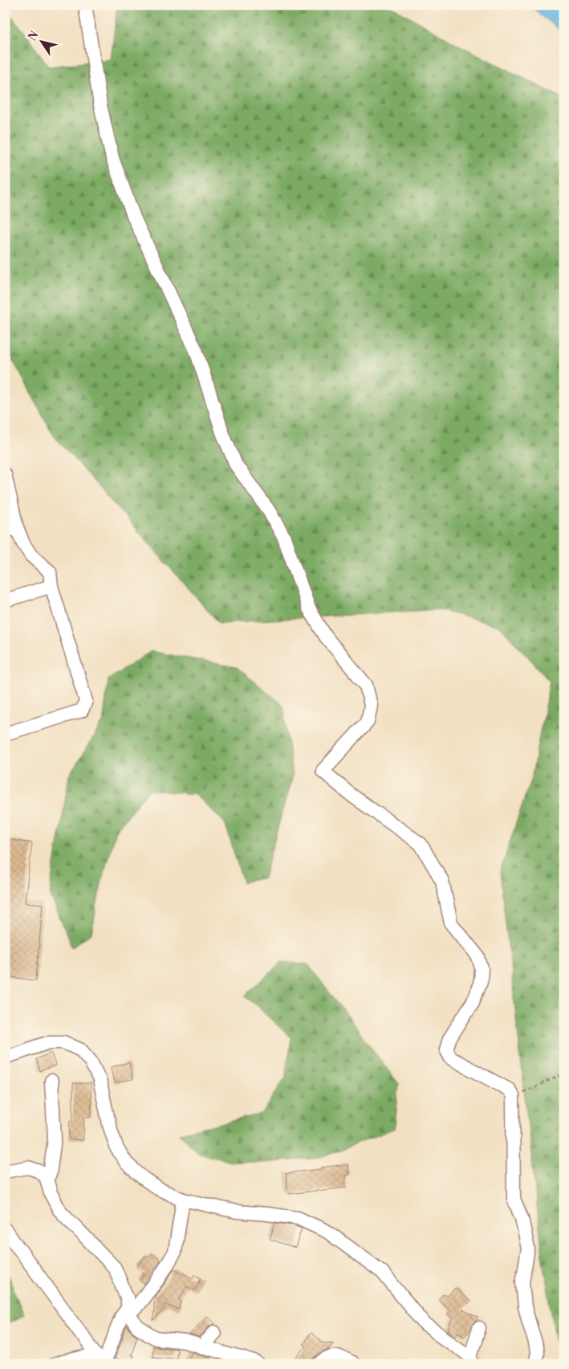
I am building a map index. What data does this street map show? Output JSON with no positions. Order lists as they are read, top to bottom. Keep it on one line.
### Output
{"north":"top left"}
